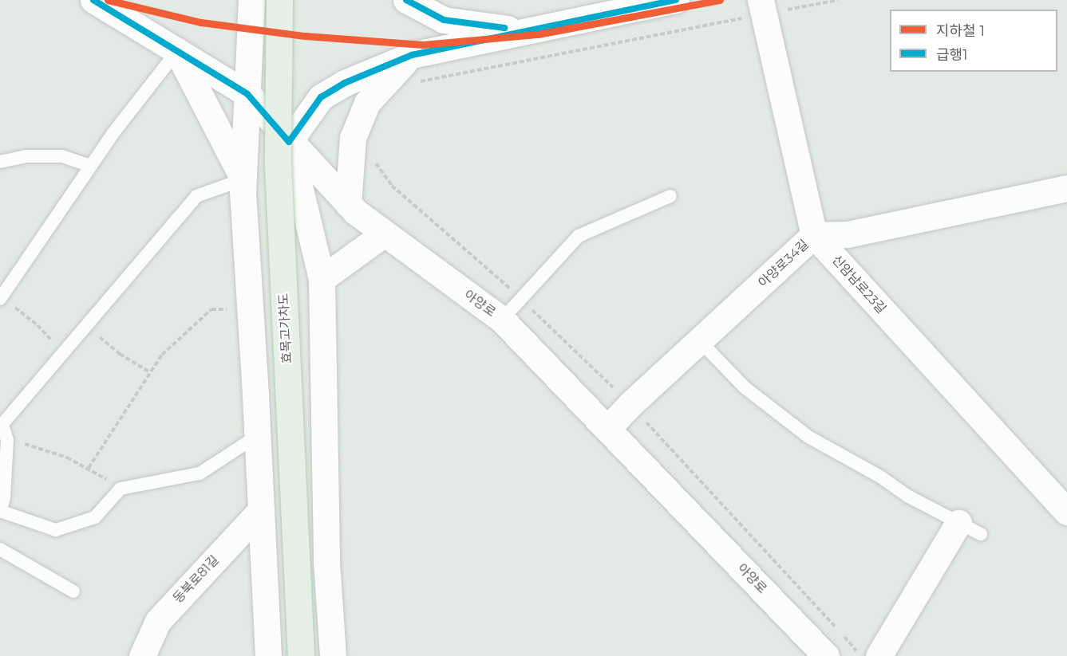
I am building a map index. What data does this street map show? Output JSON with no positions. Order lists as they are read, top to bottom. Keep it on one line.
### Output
{"streets":{"main road":["아양로34길","신암남로23길","아양로","효목고가차도","동북로81길"]},"crossings":[["아양로34길","신암남로23길"],["아양로34길","아양로"]],"lines":["metro line 1","transit line 급행1"],"legend":["지하철 1","급행1"]}
